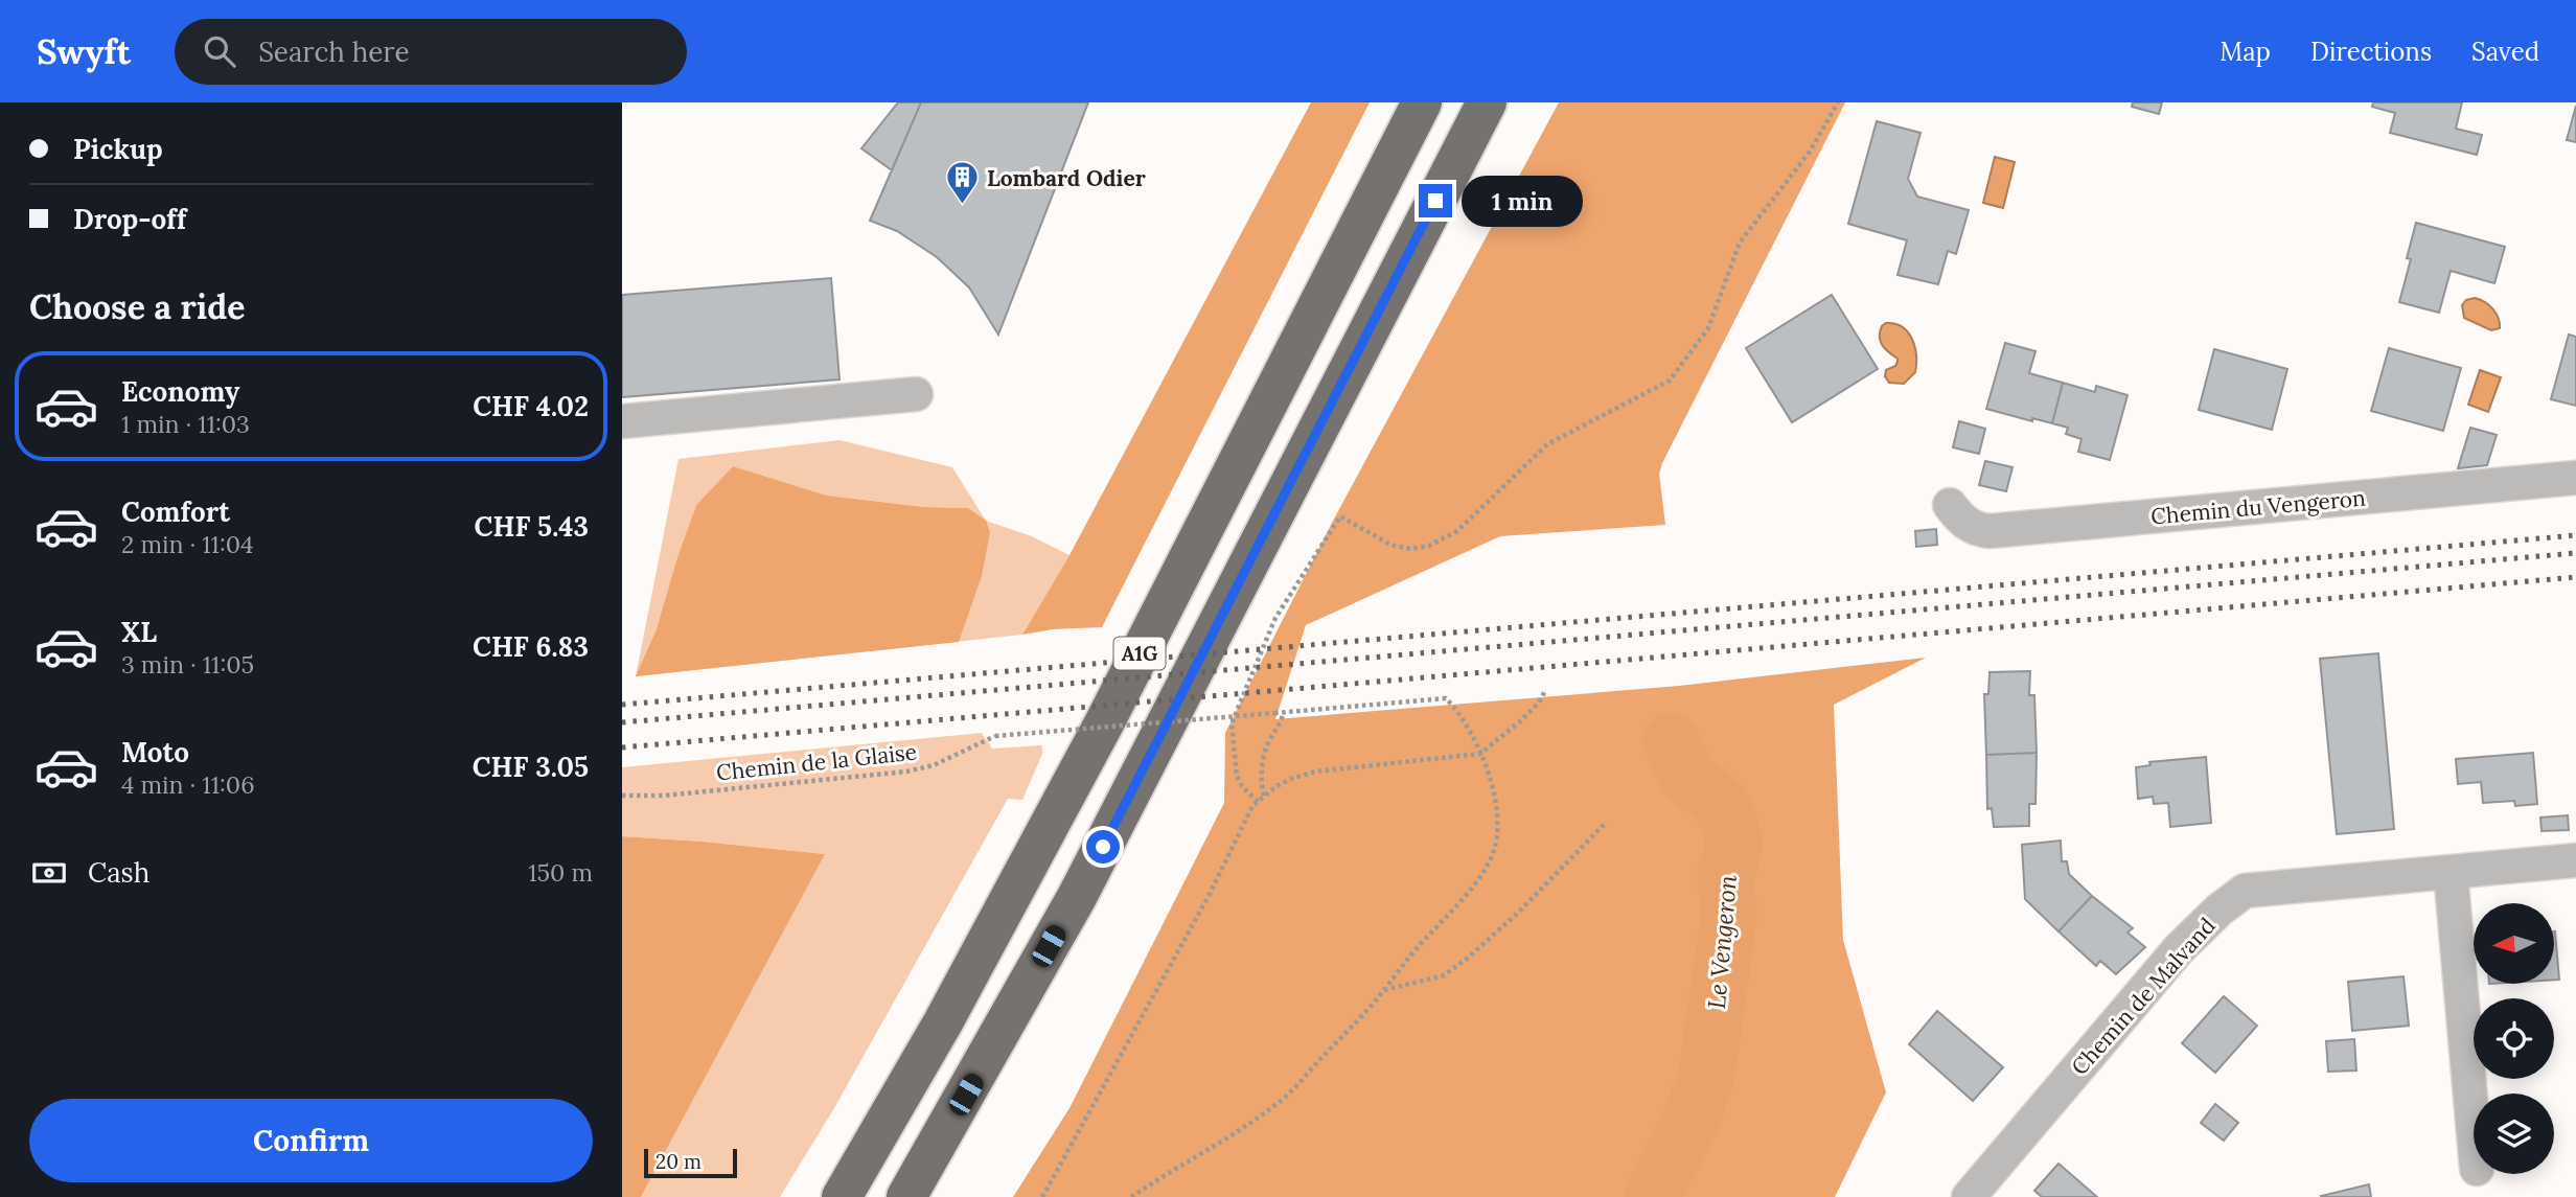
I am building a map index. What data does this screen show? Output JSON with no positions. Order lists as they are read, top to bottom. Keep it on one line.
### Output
{"streets":{"highway":["A1G"],"street":["Chemin du Vengeron","Chemin de Malvand"],"path":["Chemin de la Glaise"]},"water":["Le Vengeron"],"places":{"building":["Lombard Odier"]},"scale_bar":"20 m","north":"left","page":{"header":"Swyft","search":"Search here","nav":["Map","Directions","Saved"],"banner":["Pickup","Drop-off"],"bubble":"1 min","heading":"Choose a ride","list":[{"name":"Economy","note":"1 min · 11:03","value":"CHF 4.02"},{"name":"Comfort","note":"2 min · 11:04","value":"CHF 5.43"},{"name":"XL","note":"3 min · 11:05","value":"CHF 6.83"},{"name":"Moto","note":"4 min · 11:06","value":"CHF 3.05"}],"pay":["Cash","150 m"],"buttons":"Confirm","scale":"20 m"}}
